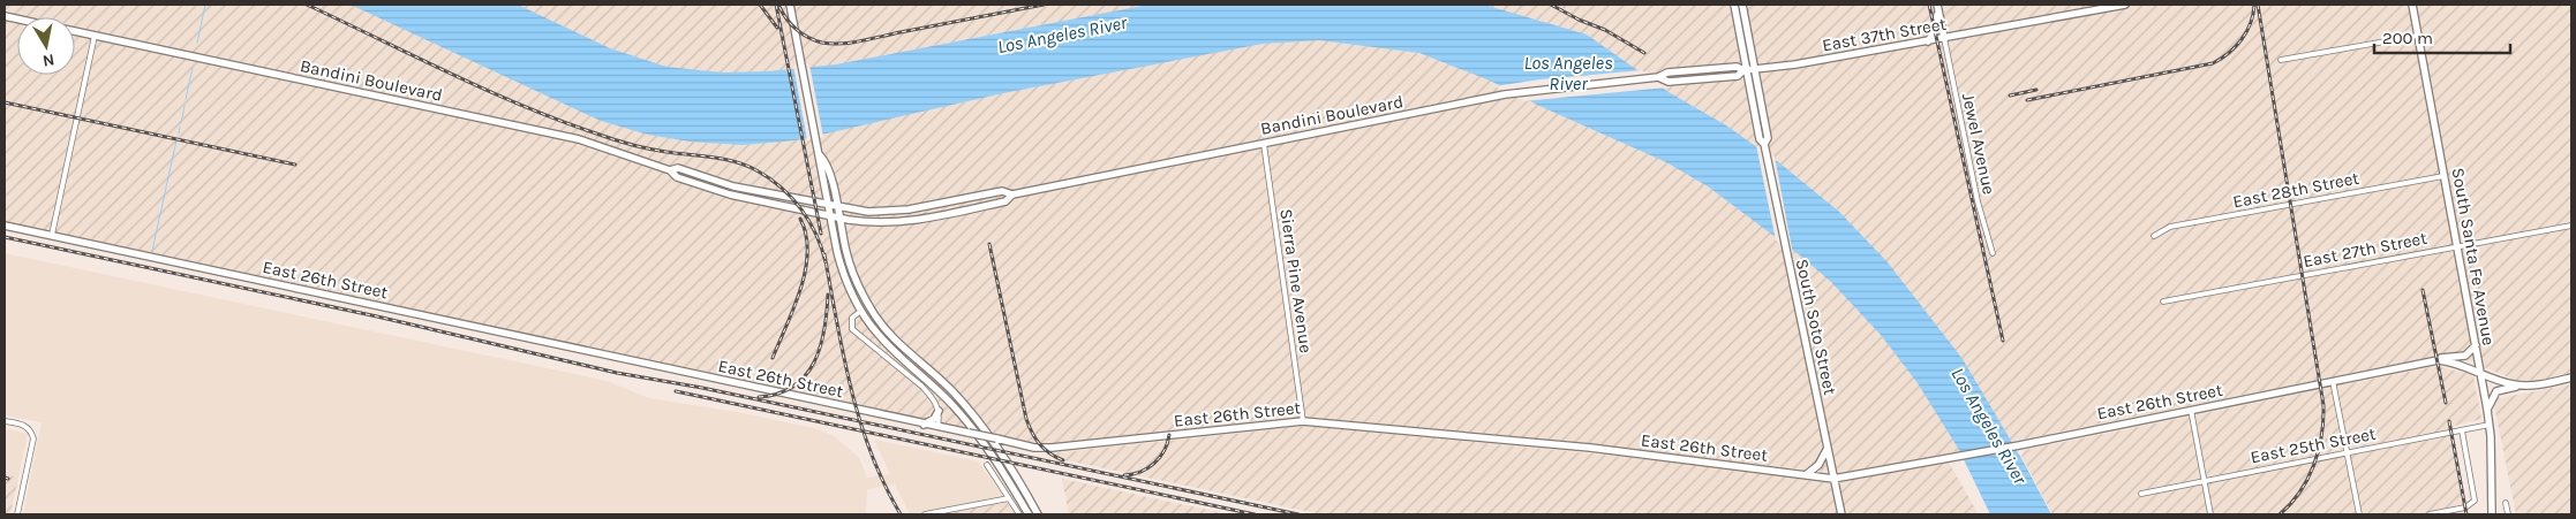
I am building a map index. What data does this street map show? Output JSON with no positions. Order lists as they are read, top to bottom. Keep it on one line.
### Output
{"streets":{"main road":["East 37th Street","Bandini Boulevard","South Santa Fe Avenue","East 26th Street","South Soto Street"],"street":["Jewel Avenue","East 28th Street","East 27th Street","Sierra Pine Avenue","East 25th Street"]},"crossings":[["East 37th Street","Bandini Boulevard"],["East 37th Street","Jewel Avenue"],["East 37th Street","South Soto Street"],["Bandini Boulevard","Sierra Pine Avenue"],["Bandini Boulevard","South Soto Street"],["East 28th Street","South Santa Fe Avenue"],["East 27th Street","South Santa Fe Avenue"],["South Santa Fe Avenue","East 26th Street"],["South Santa Fe Avenue","East 25th Street"],["East 26th Street","Sierra Pine Avenue"],["East 26th Street","South Soto Street"]],"water":["Los Angeles River"],"scale_bar":"200 m","north":"bottom"}
